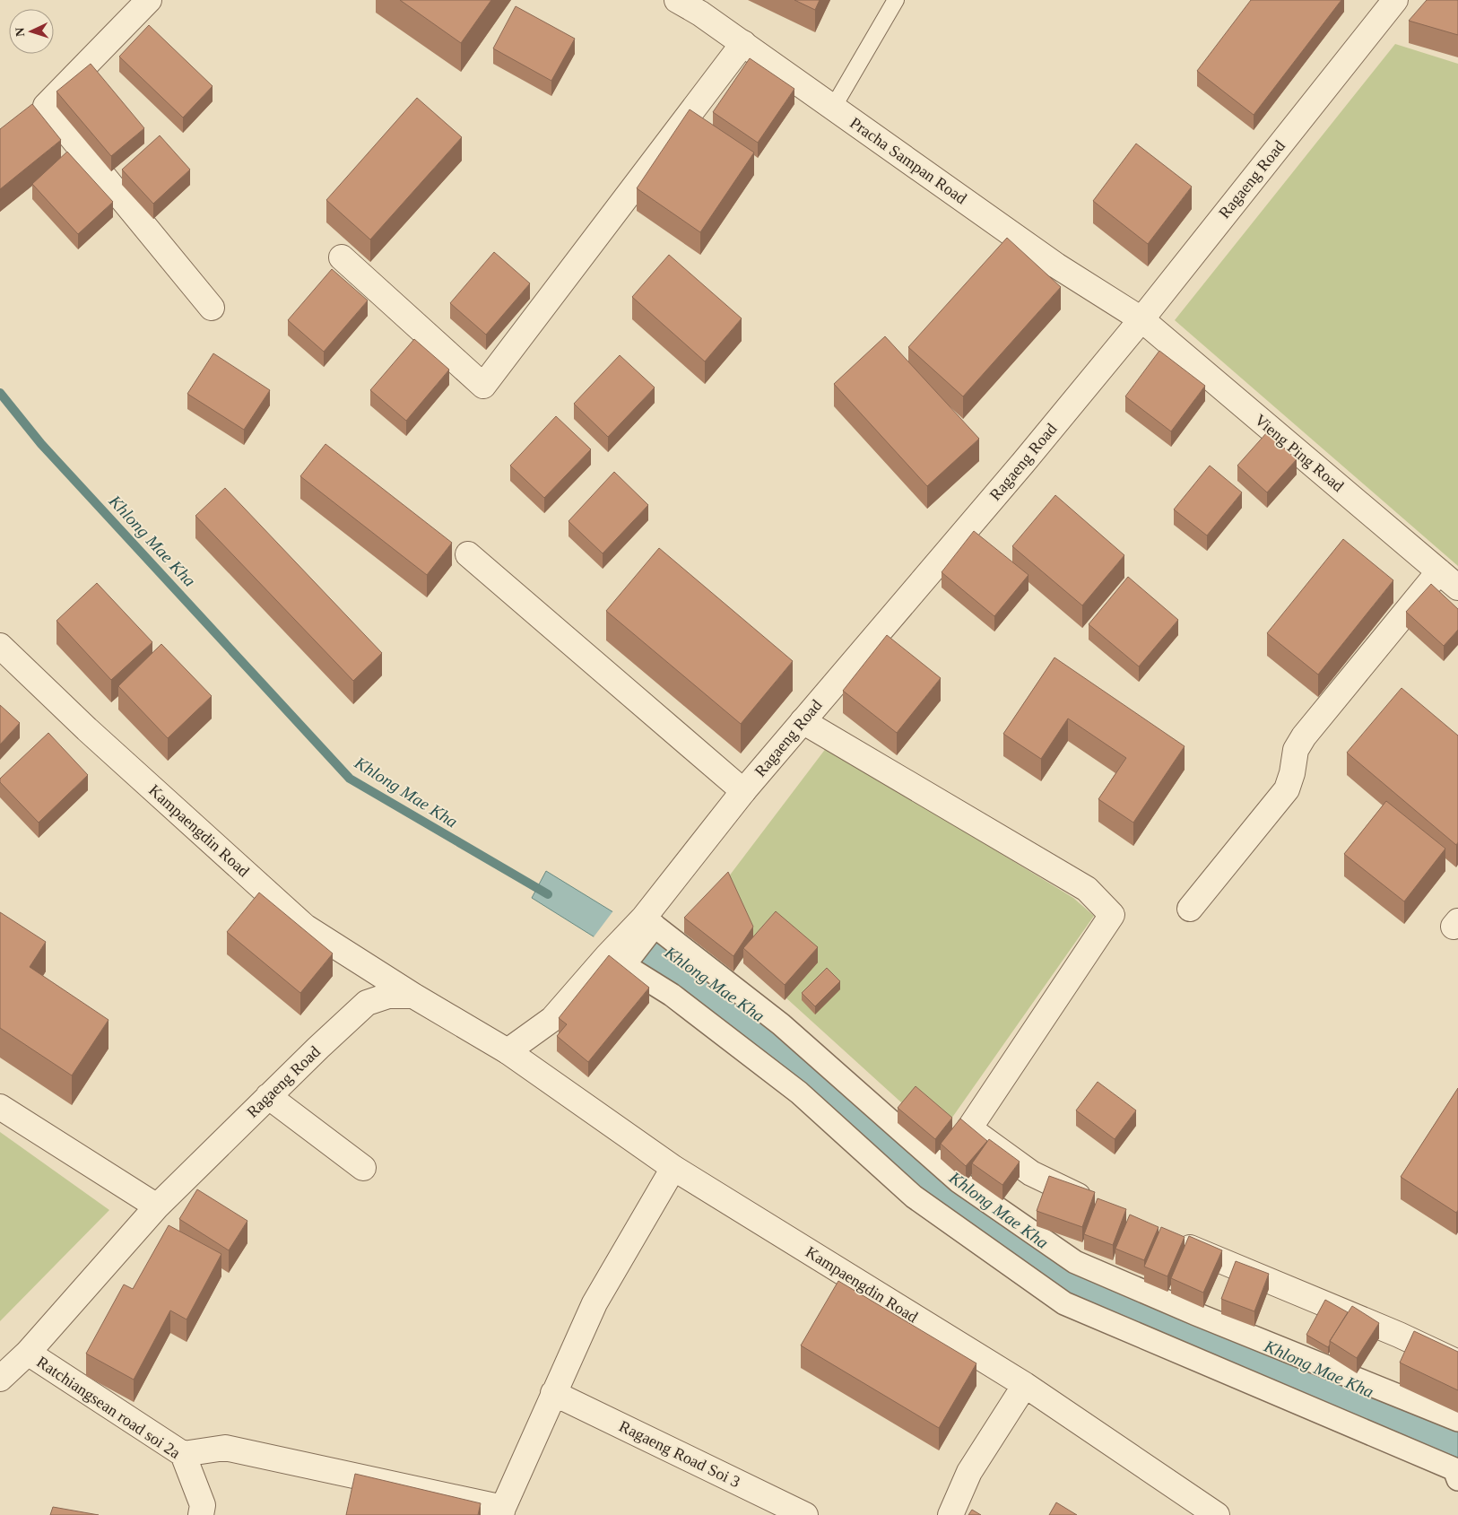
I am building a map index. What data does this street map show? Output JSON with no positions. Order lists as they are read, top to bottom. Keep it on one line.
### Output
{"streets":{"street":["Pracha Sampan Road","Ragaeng Road","Vieng Ping Road","Kampaengdin Road","Ratchiangsean road soi 2a","Ragaeng Road Soi 3"]},"crossings":[["Pracha Sampan Road","Ragaeng Road"],["Pracha Sampan Road","Vieng Ping Road"],["Ragaeng Road","Vieng Ping Road"],["Ragaeng Road","Kampaengdin Road"],["Ragaeng Road","Ratchiangsean road soi 2a"]],"water":["Khlong Mae Kha"],"north":"left"}
